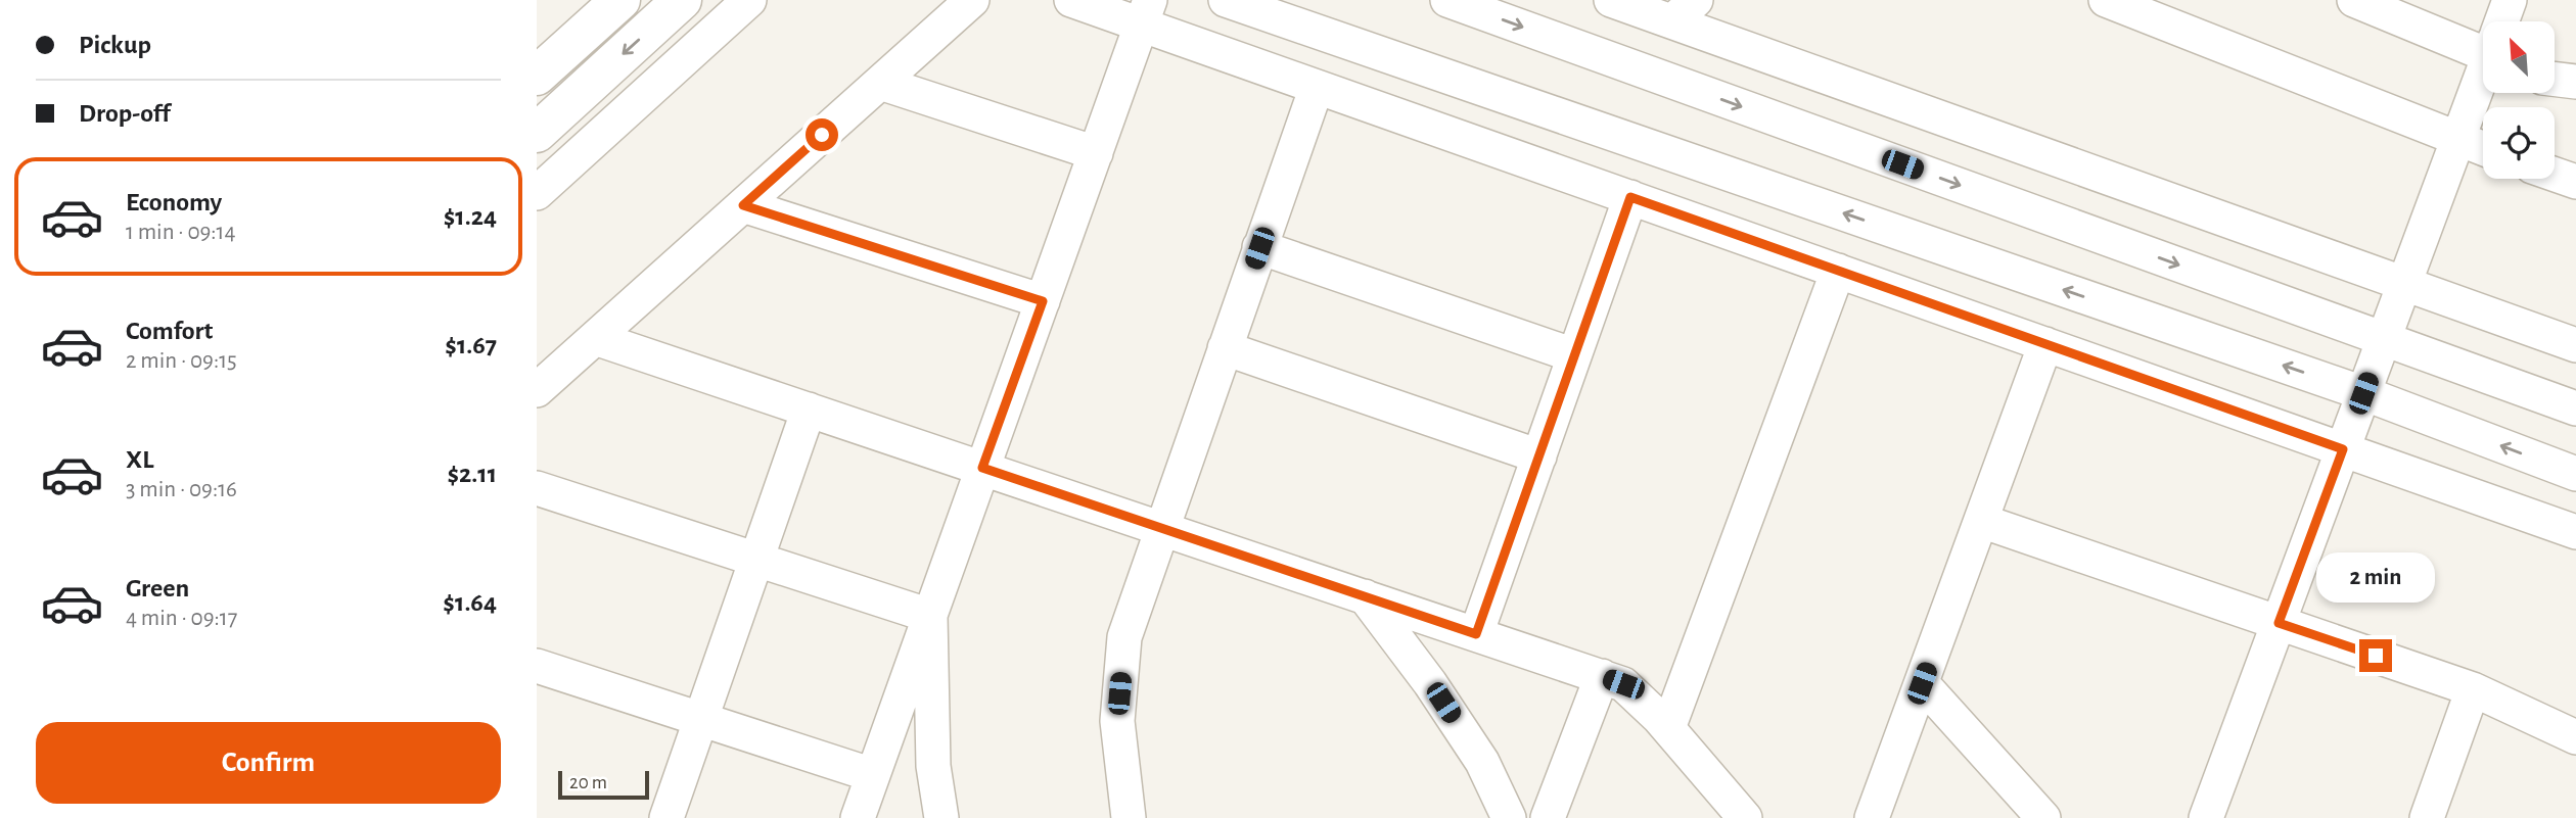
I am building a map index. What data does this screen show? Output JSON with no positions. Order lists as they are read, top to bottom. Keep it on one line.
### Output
{"scale_bar":"20 m","north":"top left","page":{"banner":["Pickup","Drop-off"],"list":[{"name":"Economy","note":"1 min · 09:14","value":"$1.24"},{"name":"Comfort","note":"2 min · 09:15","value":"$1.67"},{"name":"XL","note":"3 min · 09:16","value":"$2.11"},{"name":"Green","note":"4 min · 09:17","value":"$1.64"}],"bubble":"2 min","buttons":"Confirm","scale":"20 m"}}
